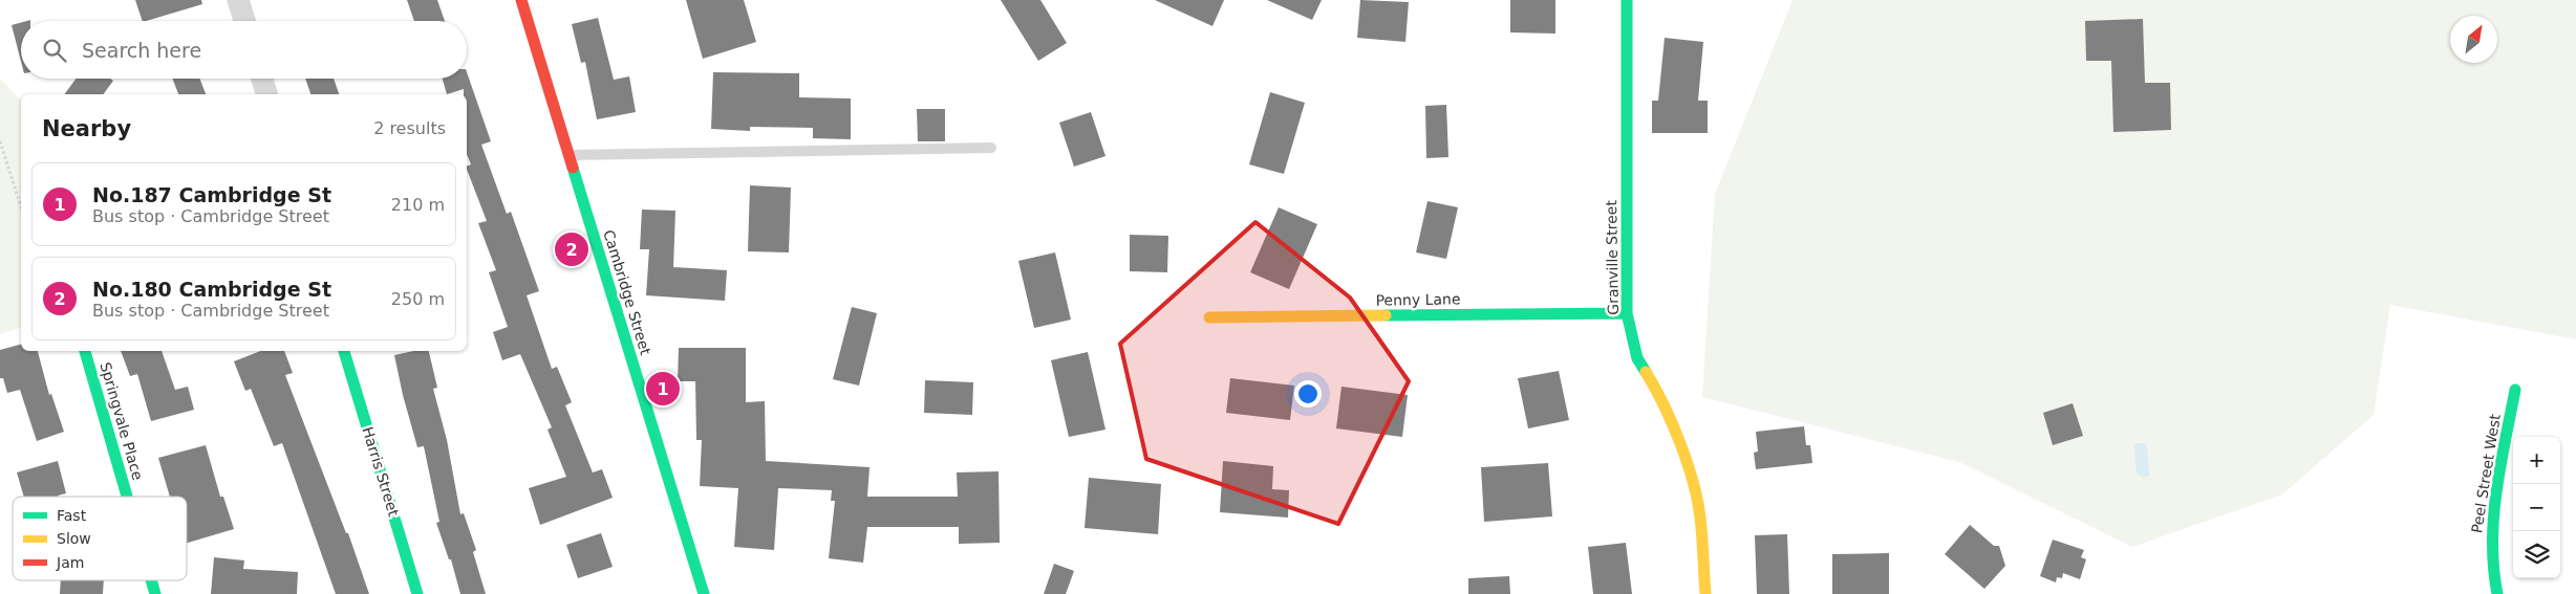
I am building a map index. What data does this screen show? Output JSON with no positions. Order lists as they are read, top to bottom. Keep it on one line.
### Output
{"streets":{"street":["Granville Street","Cambridge Street","Penny Lane","Springvale Place","Harris Street","Peel Street West"]},"crossings":[["Granville Street","Penny Lane"]],"legend":["Fast","Slow","Jam"],"north":"top right","page":{"search":"Search here","heading":["Nearby","2 results"],"list":[{"mark":"1","name":"No.187 Cambridge St","note":"Bus stop · Cambridge Street","value":"210 m"},{"mark":"2","name":"No.180 Cambridge St","note":"Bus stop · Cambridge Street","value":"250 m"}],"pins":["2","1"],"map_buttons":["+","−"]}}
